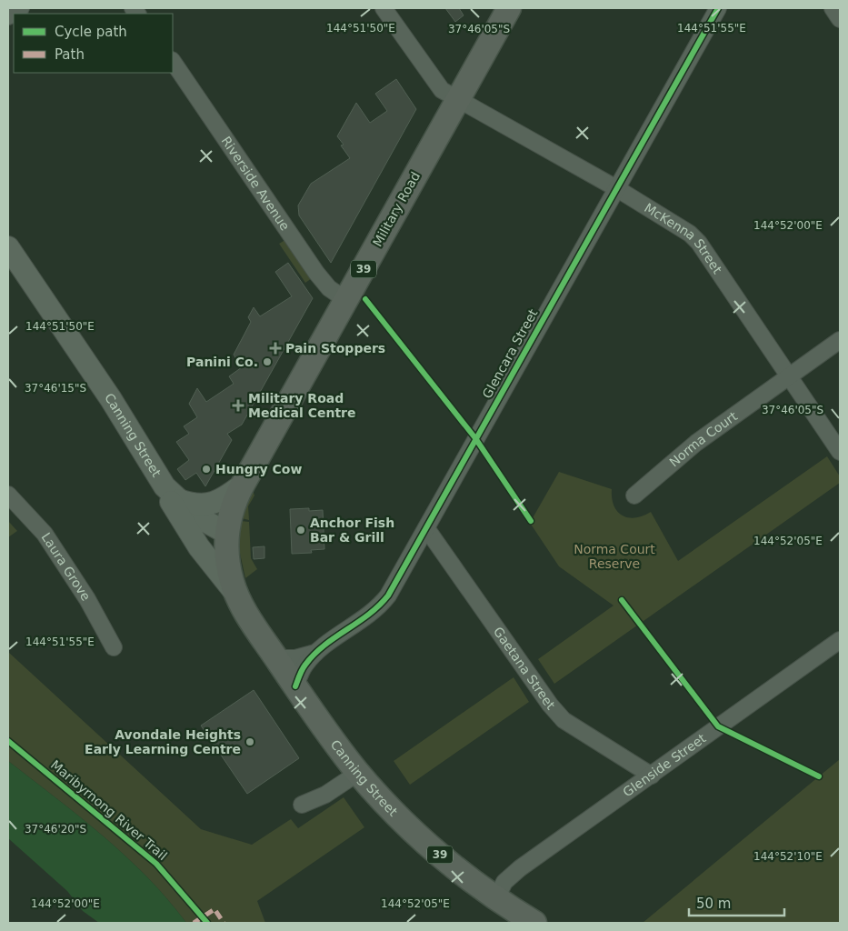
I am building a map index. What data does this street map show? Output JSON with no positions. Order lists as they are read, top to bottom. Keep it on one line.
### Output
{"streets":{"main road":["Military Road","39","Canning Street"],"street":["Riverside Avenue","McKenna Street","Glencara Street","Norma Court","Laura Grove","Gaetana Street","Glenside Street"],"cycle path":["Maribyrnong River Trail"]},"crossings":[["Riverside Avenue","Military Road"],["Military Road","McKenna Street"],["Military Road","Canning Street"],["McKenna Street","Glencara Street"],["McKenna Street","Norma Court"],["Glencara Street","Canning Street"],["Glencara Street","Gaetana Street"],["Canning Street","Glenside Street"],["Gaetana Street","Glenside Street"]],"parks":["Norma Court Reserve"],"places":{"health":["Pain Stoppers","Military Road Medical Centre"],"other":["Panini Co.","Hungry Cow","Anchor Fish Bar & Grill","Avondale Heights Early Learning Centre"]},"legend":["Cycle path","Path"],"scale_bar":"50 m","coordinates":["144°51'50\"E","144°51'55\"E","37°46'05\"S","144°52'00\"E","37°46'15\"S","144°52'05\"E","37°46'20\"S","144°52'10\"E"]}
